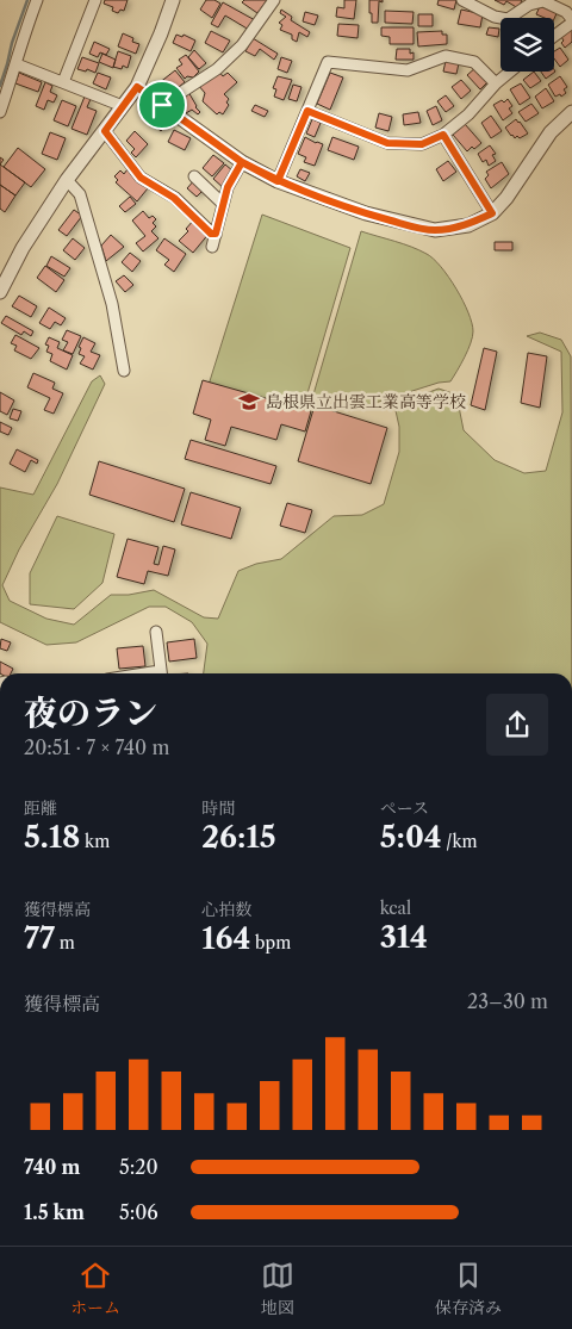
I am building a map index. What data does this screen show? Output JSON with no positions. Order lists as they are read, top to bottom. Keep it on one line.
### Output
{"places":{"school or university":["島根県立出雲工業高等学校"]},"page":{"heading":["夜のラン","20:51 · 7 × 740 m"],"stats":[["距離","5.18 km"],["時間","26:15"],["ペース","5:04 /km"],["獲得標高","77 m"],["心拍数","164 bpm"],["kcal","314"]],"chart":["獲得標高","23–30 m"],"list":[{"name":"740 m","note":"5:20"},{"name":"1.5 km","note":"5:06"}],"tabs":["ホーム","地図","保存済み"]}}
